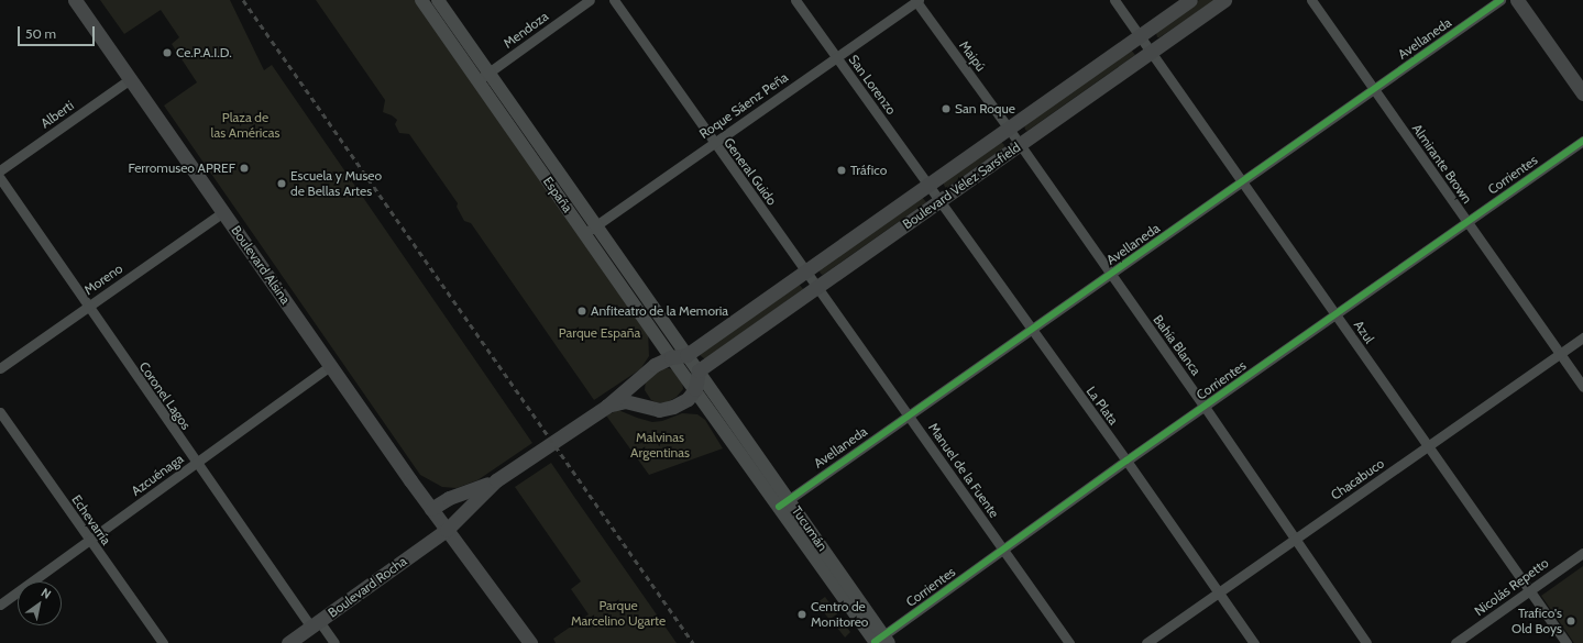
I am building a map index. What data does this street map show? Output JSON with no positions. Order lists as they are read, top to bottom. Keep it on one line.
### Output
{"streets":{"main road":["Boulevard Vélez Sarsfield","Boulevard Alsina","Boulevard Rocha"],"street":["Mendoza","Avellaneda","Maipú","San Lorenzo","Roque Sáenz Peña","Alberti","Almirante Brown","General Guido","Corrientes","España","Moreno","Azul","Bahía Blanca","Coronel Lagos","La Plata","Manuel de la Fuente","Azcuénaga","Chacabuco","Echevarría","Tucumán","Nicolás Repetto"]},"crossings":[["Mendoza","España"],["Avellaneda","Almirante Brown"],["Avellaneda","Azul"],["Avellaneda","Bahía Blanca"],["Avellaneda","La Plata"],["Avellaneda","Manuel de la Fuente"],["Avellaneda","Tucumán"],["Maipú","Roque Sáenz Peña"],["Maipú","Boulevard Vélez Sarsfield"],["Maipú","Bahía Blanca"],["San Lorenzo","Roque Sáenz Peña"],["San Lorenzo","Boulevard Vélez Sarsfield"],["San Lorenzo","La Plata"],["Roque Sáenz Peña","General Guido"],["Roque Sáenz Peña","España"],["Alberti","Boulevard Alsina"],["Alberti","Coronel Lagos"],["Almirante Brown","Corrientes"],["Almirante Brown","Chacabuco"],["General Guido","Boulevard Vélez Sarsfield"],["General Guido","Manuel de la Fuente"],["Corrientes","Azul"],["Corrientes","Bahía Blanca"],["Corrientes","La Plata"],["Corrientes","Manuel de la Fuente"],["Corrientes","Tucumán"],["Boulevard Vélez Sarsfield","España"],["Boulevard Vélez Sarsfield","Azul"],["Boulevard Vélez Sarsfield","Bahía Blanca"],["Boulevard Vélez Sarsfield","La Plata"],["Boulevard Vélez Sarsfield","Manuel de la Fuente"],["Boulevard Vélez Sarsfield","Tucumán"],["España","Tucumán"],["Boulevard Alsina","Moreno"],["Boulevard Alsina","Azcuénaga"],["Boulevard Alsina","Boulevard Rocha"],["Moreno","Coronel Lagos"],["Azul","Chacabuco"],["Azul","Nicolás Repetto"],["Bahía Blanca","Chacabuco"],["Coronel Lagos","Azcuénaga"],["Coronel Lagos","Boulevard Rocha"],["La Plata","Chacabuco"],["Azcuénaga","Echevarría"]],"parks":["Plaza de las Américas","Parque España","Malvinas Argentinas","Parque Marcelino Ugarte"],"places":["Ce.P.A.I.D.","San Roque","Ferromuseo APREF","Tráfico","Escuela y Museo de Bellas Artes","Anfiteatro de la Memoria","Centro de Monitoreo","Trafico's Old Boys"],"scale_bar":"50 m","north":"top right"}
